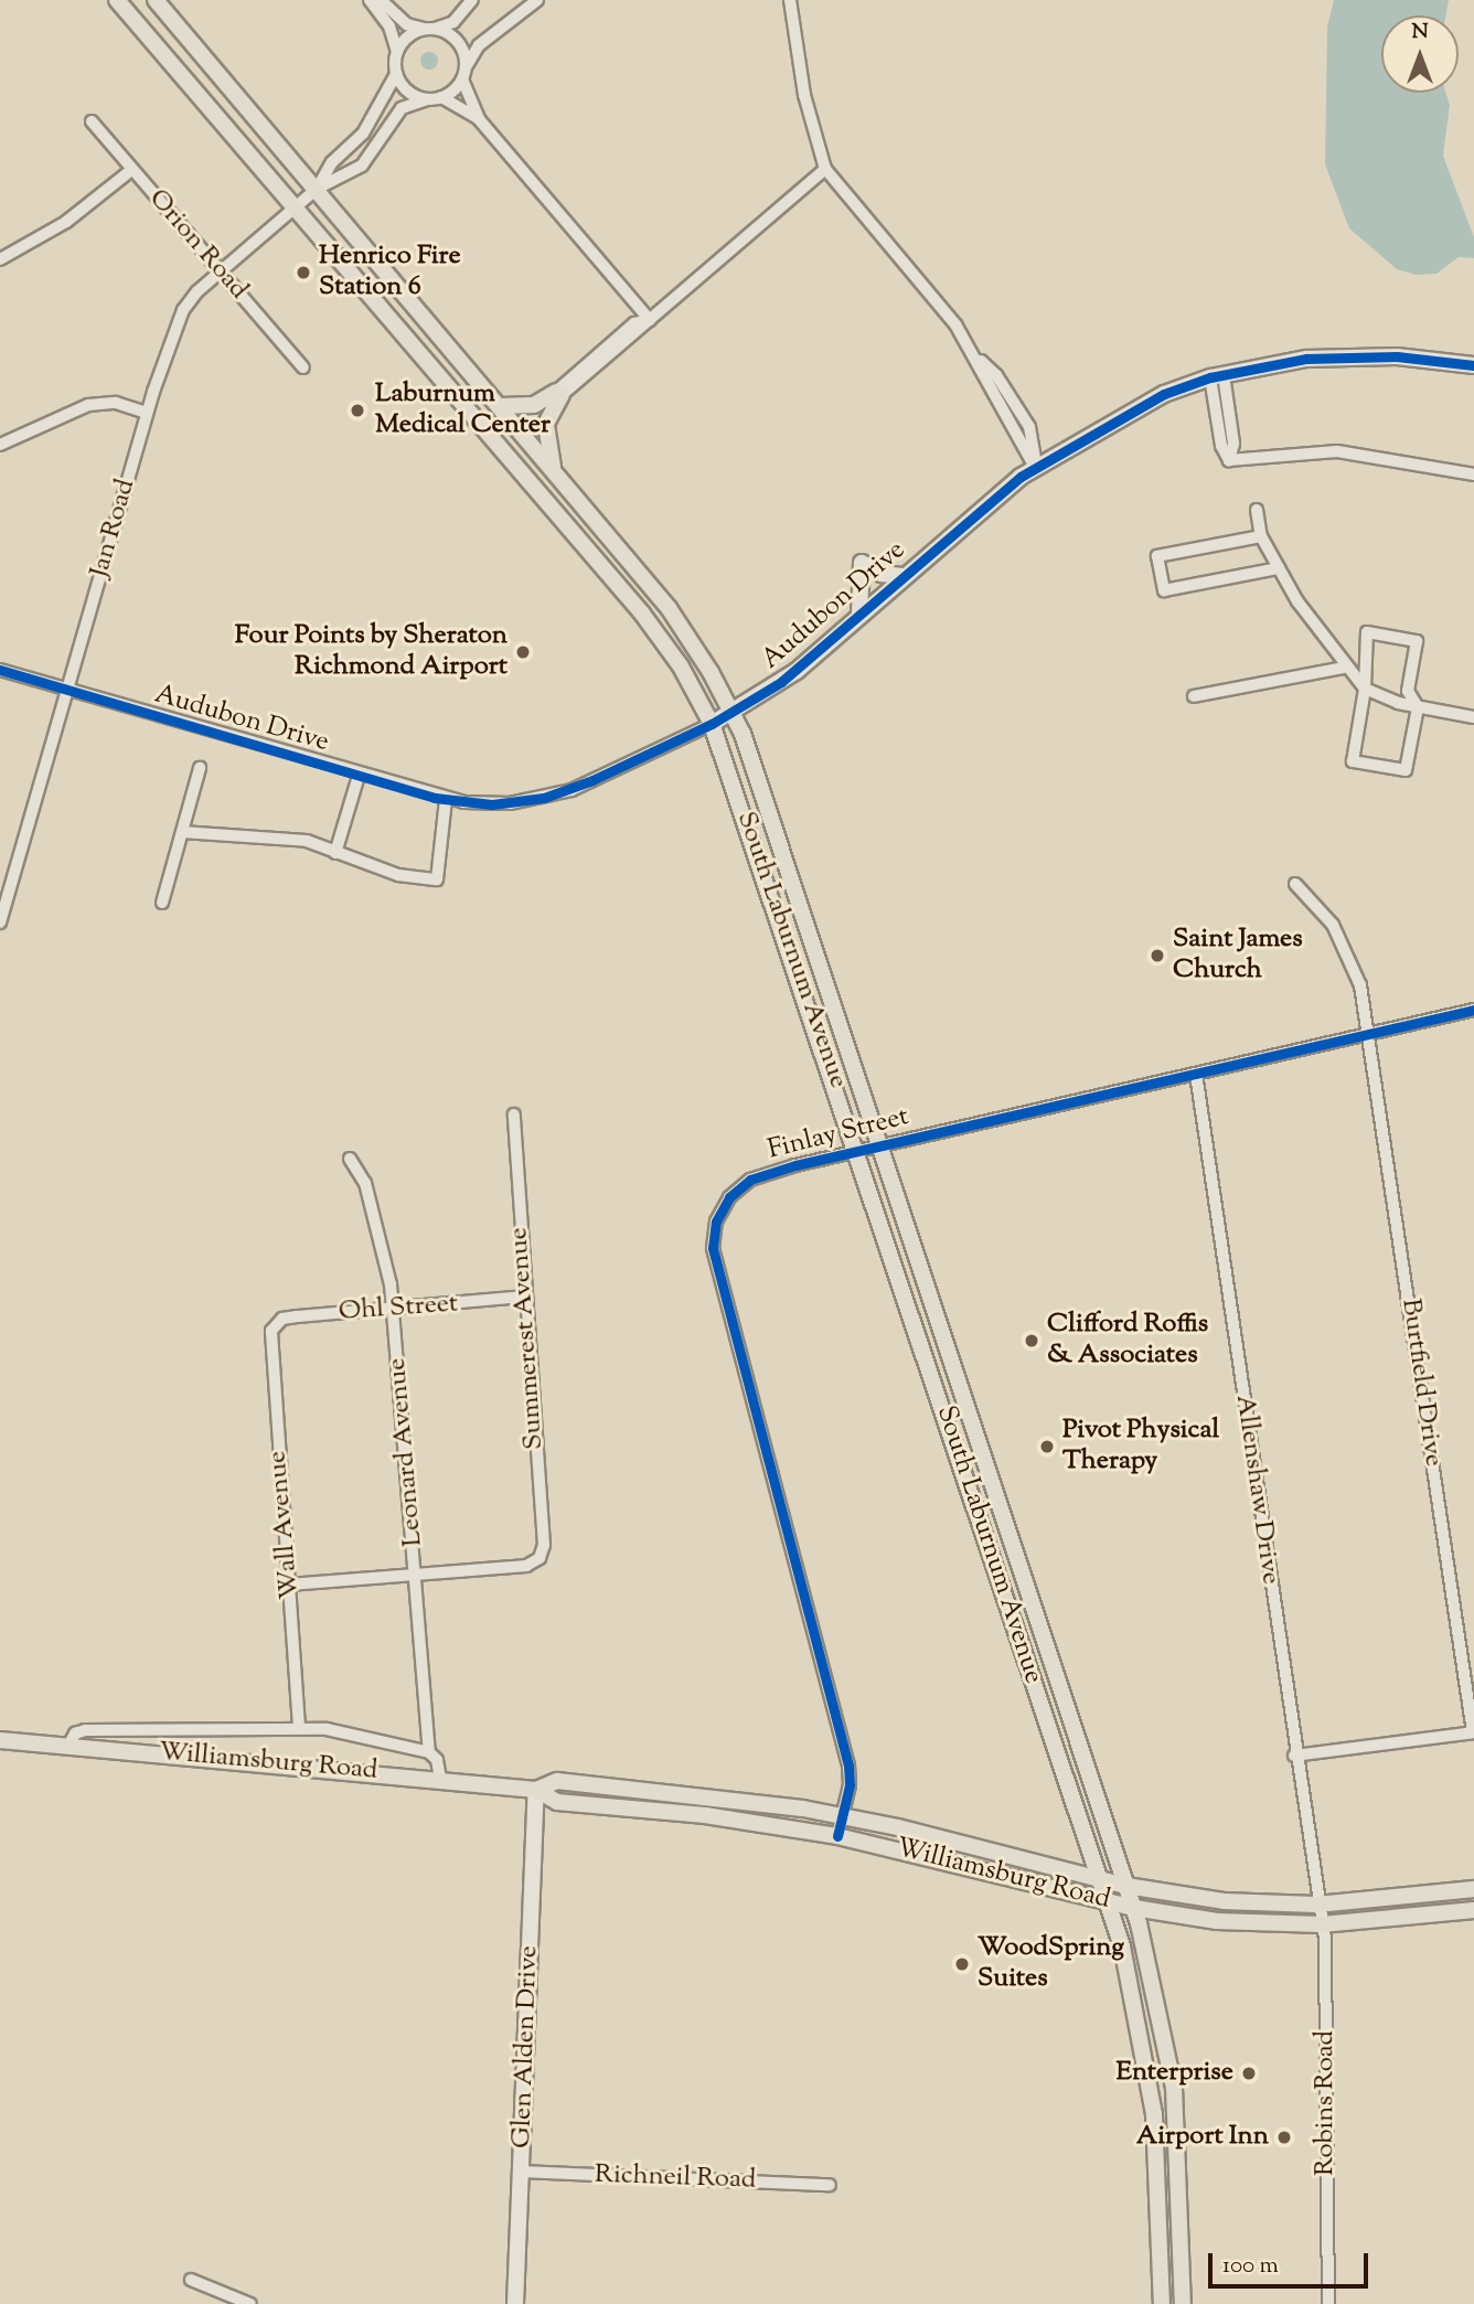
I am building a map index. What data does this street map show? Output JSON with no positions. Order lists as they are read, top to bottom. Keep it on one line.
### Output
{"streets":{"main road":["South Laburnum Avenue","Williamsburg Road"],"street":["Orion Road","Jan Road","Audubon Drive","Finlay Street","Ohl Street","Summerest Avenue","Burtfield Drive","Leonard Avenue","Allenshaw Drive","Wall Avenue","Glen Alden Drive","Robins Road","Richneil Road"]},"crossings":[["Orion Road","Jan Road"],["Jan Road","Audubon Drive"],["Jan Road","South Laburnum Avenue"],["Audubon Drive","South Laburnum Avenue"],["South Laburnum Avenue","Finlay Street"],["South Laburnum Avenue","Williamsburg Road"],["Finlay Street","Burtfield Drive"],["Finlay Street","Allenshaw Drive"],["Finlay Street","Williamsburg Road"],["Ohl Street","Summerest Avenue"],["Ohl Street","Leonard Avenue"],["Ohl Street","Wall Avenue"],["Summerest Avenue","Leonard Avenue"],["Leonard Avenue","Williamsburg Road"],["Allenshaw Drive","Williamsburg Road"],["Allenshaw Drive","Robins Road"],["Williamsburg Road","Glen Alden Drive"],["Williamsburg Road","Robins Road"],["Glen Alden Drive","Richneil Road"]],"places":["Henrico Fire Station 6","Laburnum Medical Center","Four Points by Sheraton Richmond Airport","Saint James Church","Clifford Roffis & Associates","Pivot Physical Therapy","WoodSpring Suites","Enterprise","Airport Inn"],"scale_bar":"100 m","north":"top"}
